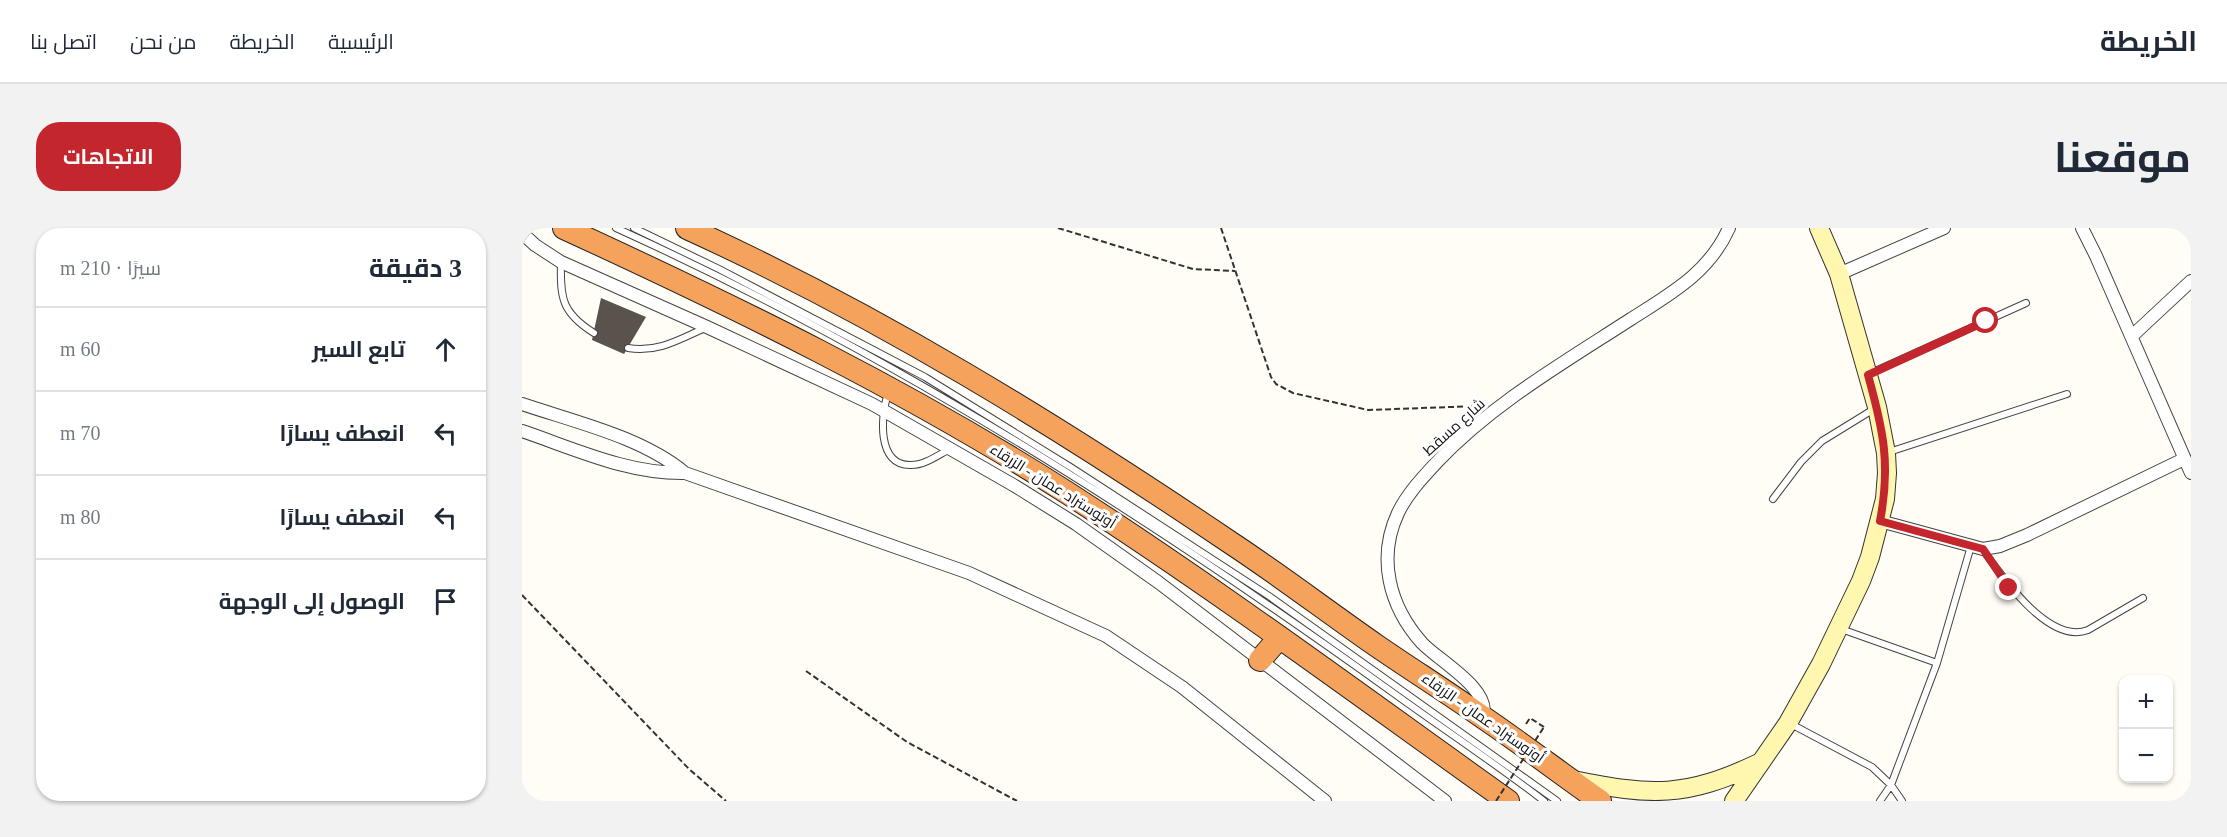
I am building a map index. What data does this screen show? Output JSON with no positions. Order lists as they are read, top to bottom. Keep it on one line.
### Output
{"streets":{"highway":["أوتوستراد عمان - الزرقاء"],"street":["شارع مسقط"]},"crossings":[["شارع مسقط","أوتوستراد عمان - الزرقاء"]],"page":{"header":"الخريطة","nav":["الرئيسية","الخريطة","من نحن","اتصل بنا"],"title":"موقعنا","buttons":"الاتجاهات","heading":["3 دقيقة","سيرًا · 210 m"],"list":[["تابع السير","60 m"],["انعطف يسارًا","70 m"],["انعطف يسارًا","80 m"],"الوصول إلى الوجهة"],"map_buttons":["+","−"]}}
